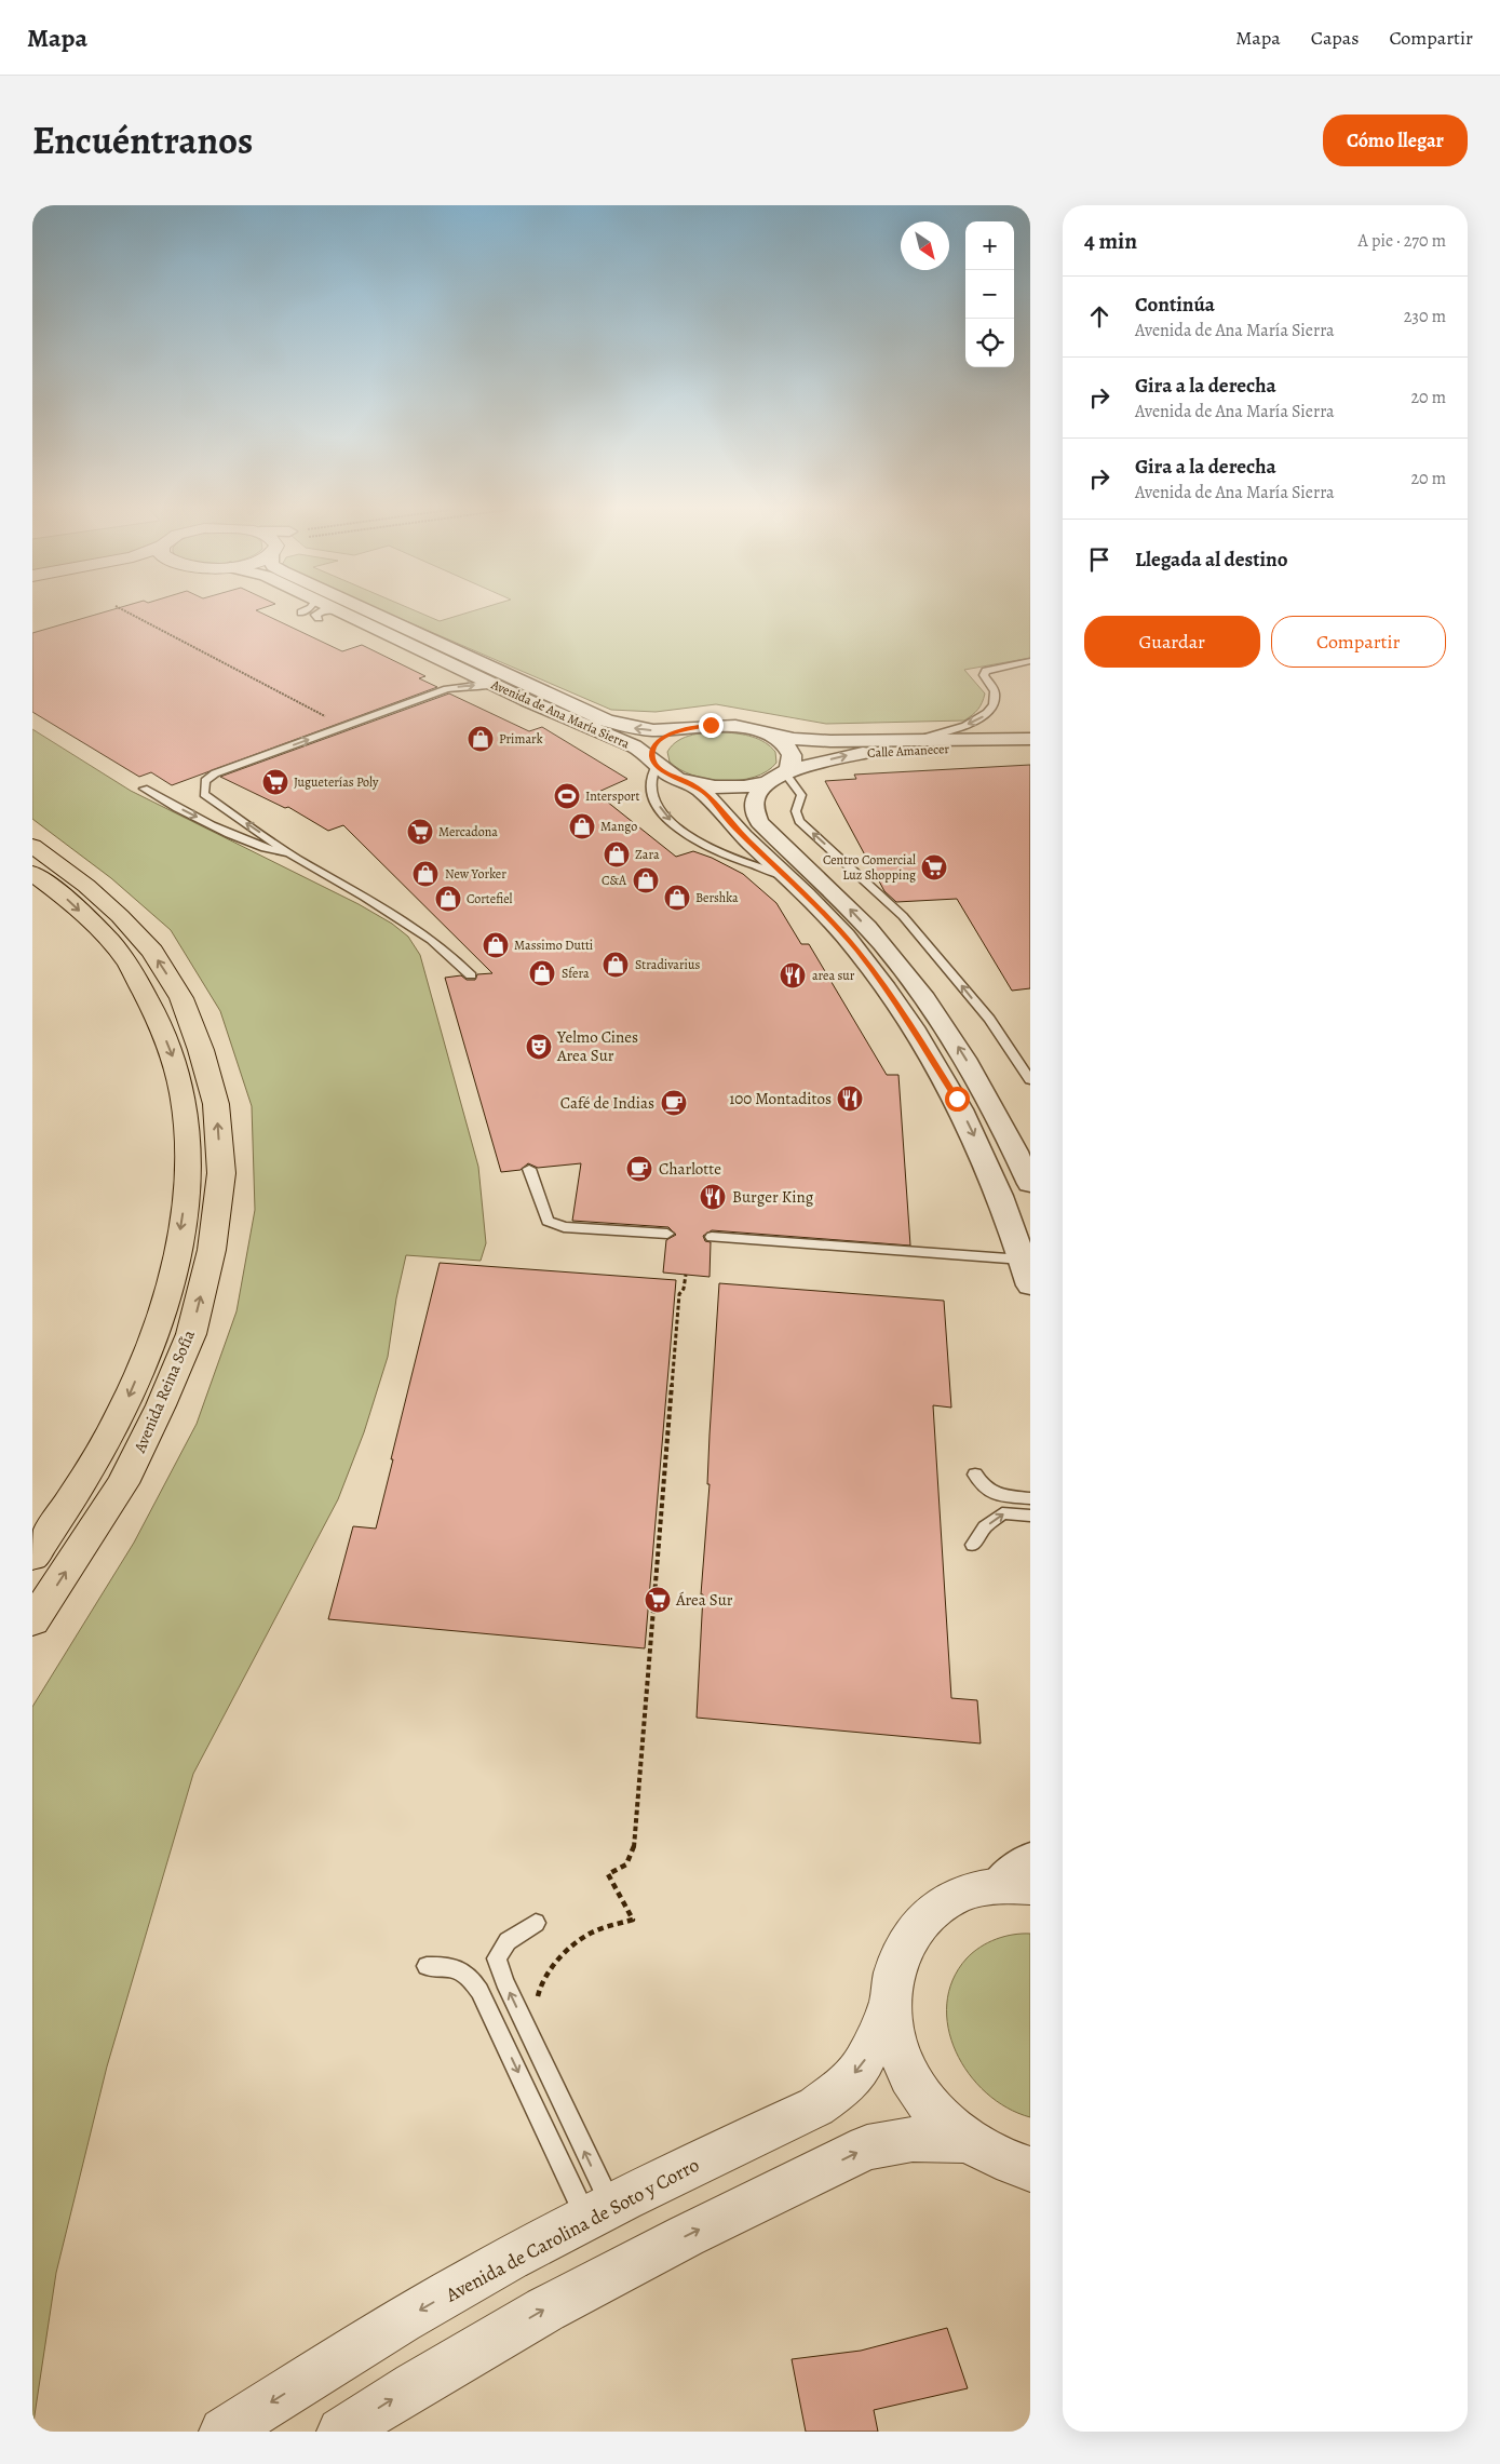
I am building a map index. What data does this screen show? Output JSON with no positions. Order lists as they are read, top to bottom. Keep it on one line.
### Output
{"streets":{"main road":["Avenida Reina Sofía"],"street":["Avenida de Ana María Sierra","Calle Amanecer","Avenida de Carolina de Soto y Corro"]},"crossings":[["Avenida de Ana María Sierra","Calle Amanecer"]],"places":{"shop":["Primark","Mango","Zara","New Yorker","C&A","Bershka","Cortefiel","Massimo Dutti","Stradivarius","Sfera"],"supermarket":["Jugueterías Poly","Mercadona","Centro Comercial Luz Shopping","Área Sur"],"sports":["Intersport"],"restaurant":["area sur","100 Montaditos","Burger King"],"theatre":["Yelmo Cines Area Sur"],"cafe":["Café de Indias","Charlotte"]},"north":"bottom right","page":{"header":"Mapa","nav":["Mapa","Capas","Compartir"],"title":"Encuéntranos","buttons":["Cómo llegar",["Guardar","Compartir"]],"heading":["4 min","A pie · 270 m"],"map_buttons":["+","−"],"list":[["Continúa","Avenida de Ana María Sierra","230 m"],["Gira a la derecha","Avenida de Ana María Sierra","20 m"],["Gira a la derecha","Avenida de Ana María Sierra","20 m"],"Llegada al destino"]}}
